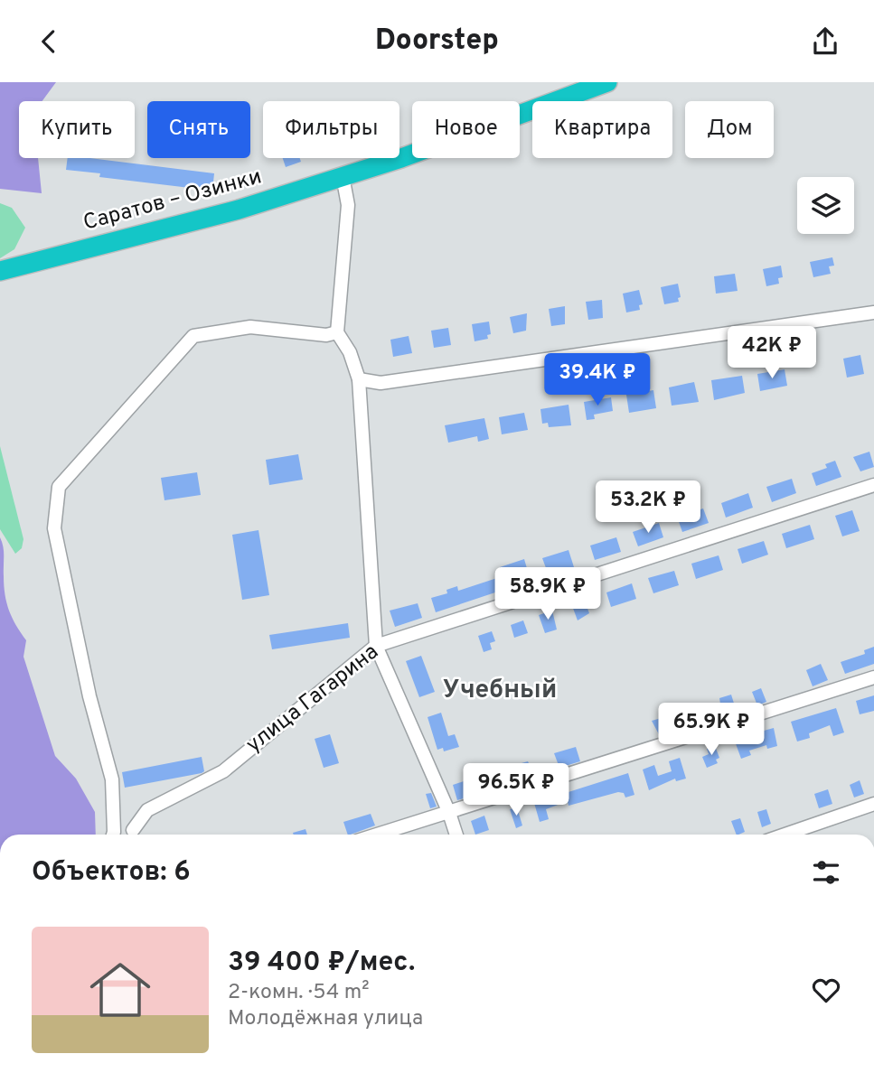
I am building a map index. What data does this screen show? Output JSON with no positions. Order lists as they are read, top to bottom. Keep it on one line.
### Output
{"streets":{"highway":["Саратов – Озинки"],"street":["улица Гагарина"]},"districts":["Учебный"],"page":{"header":"Doorstep","chip":["Купить","Снять","Фильтры","Новое","Квартира","Дом"],"price":["42K ₽","39.4K ₽","53.2K ₽","58.9K ₽","65.9K ₽","96.5K ₽"],"heading":"Объектов: 6","list":[{"name":"39 400 ₽/мес.","note":"2-комн. · 54 m² · Молодёжная улица"}]}}
